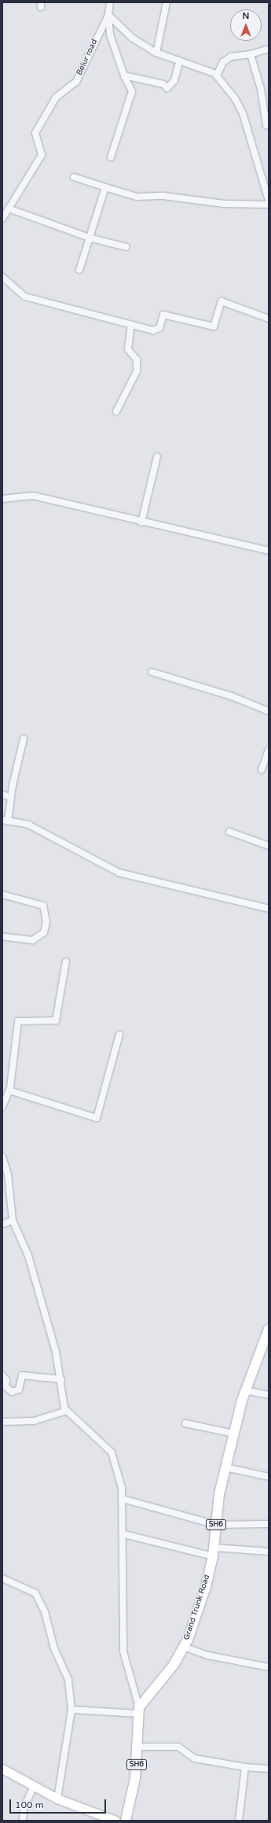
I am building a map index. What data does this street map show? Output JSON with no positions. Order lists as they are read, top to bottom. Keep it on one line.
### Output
{"streets":{"main road":["SH6","Grand Trunk Road"],"street":["Belur road"]},"crossings":[["SH6","Grand Trunk Road"]],"scale_bar":"100 m","north":"top"}
